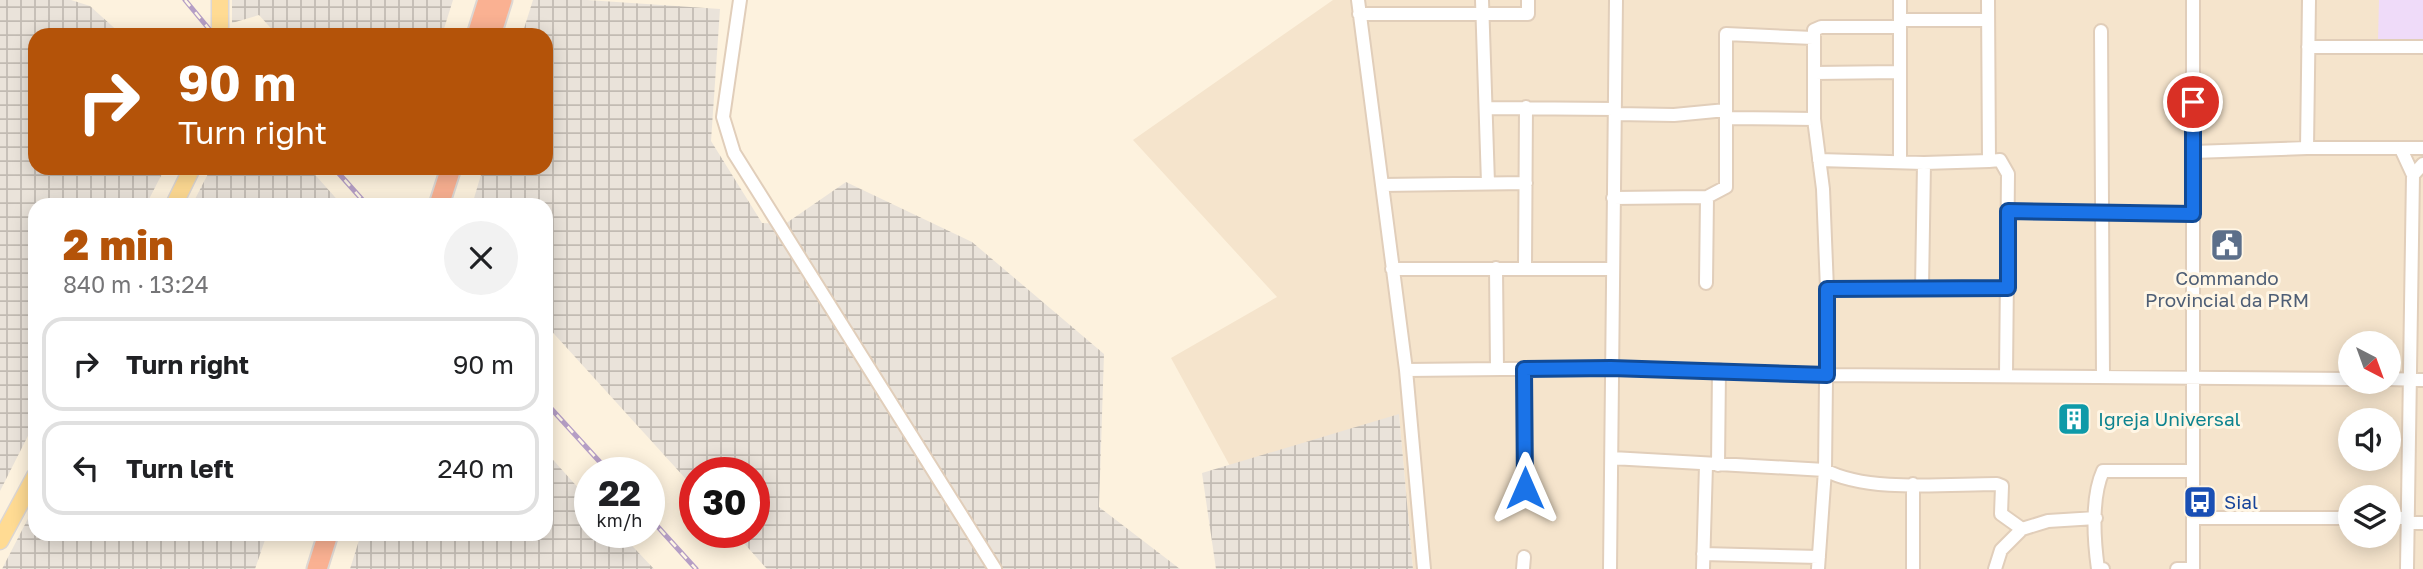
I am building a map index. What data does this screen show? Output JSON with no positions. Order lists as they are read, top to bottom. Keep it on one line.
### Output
{"places":{"public building":["Commando Provincial da PRM"],"building":["Igreja Universal"],"bus stop":["Sial"]},"north":"bottom right","page":{"turn":["90 m","Turn right"],"heading":["2 min","840 m · 13:24"],"list":[{"name":"Turn right","value":"90 m"},{"name":"Turn left","value":"240 m"}],"speed":"22 km/h","limit":"30"}}
